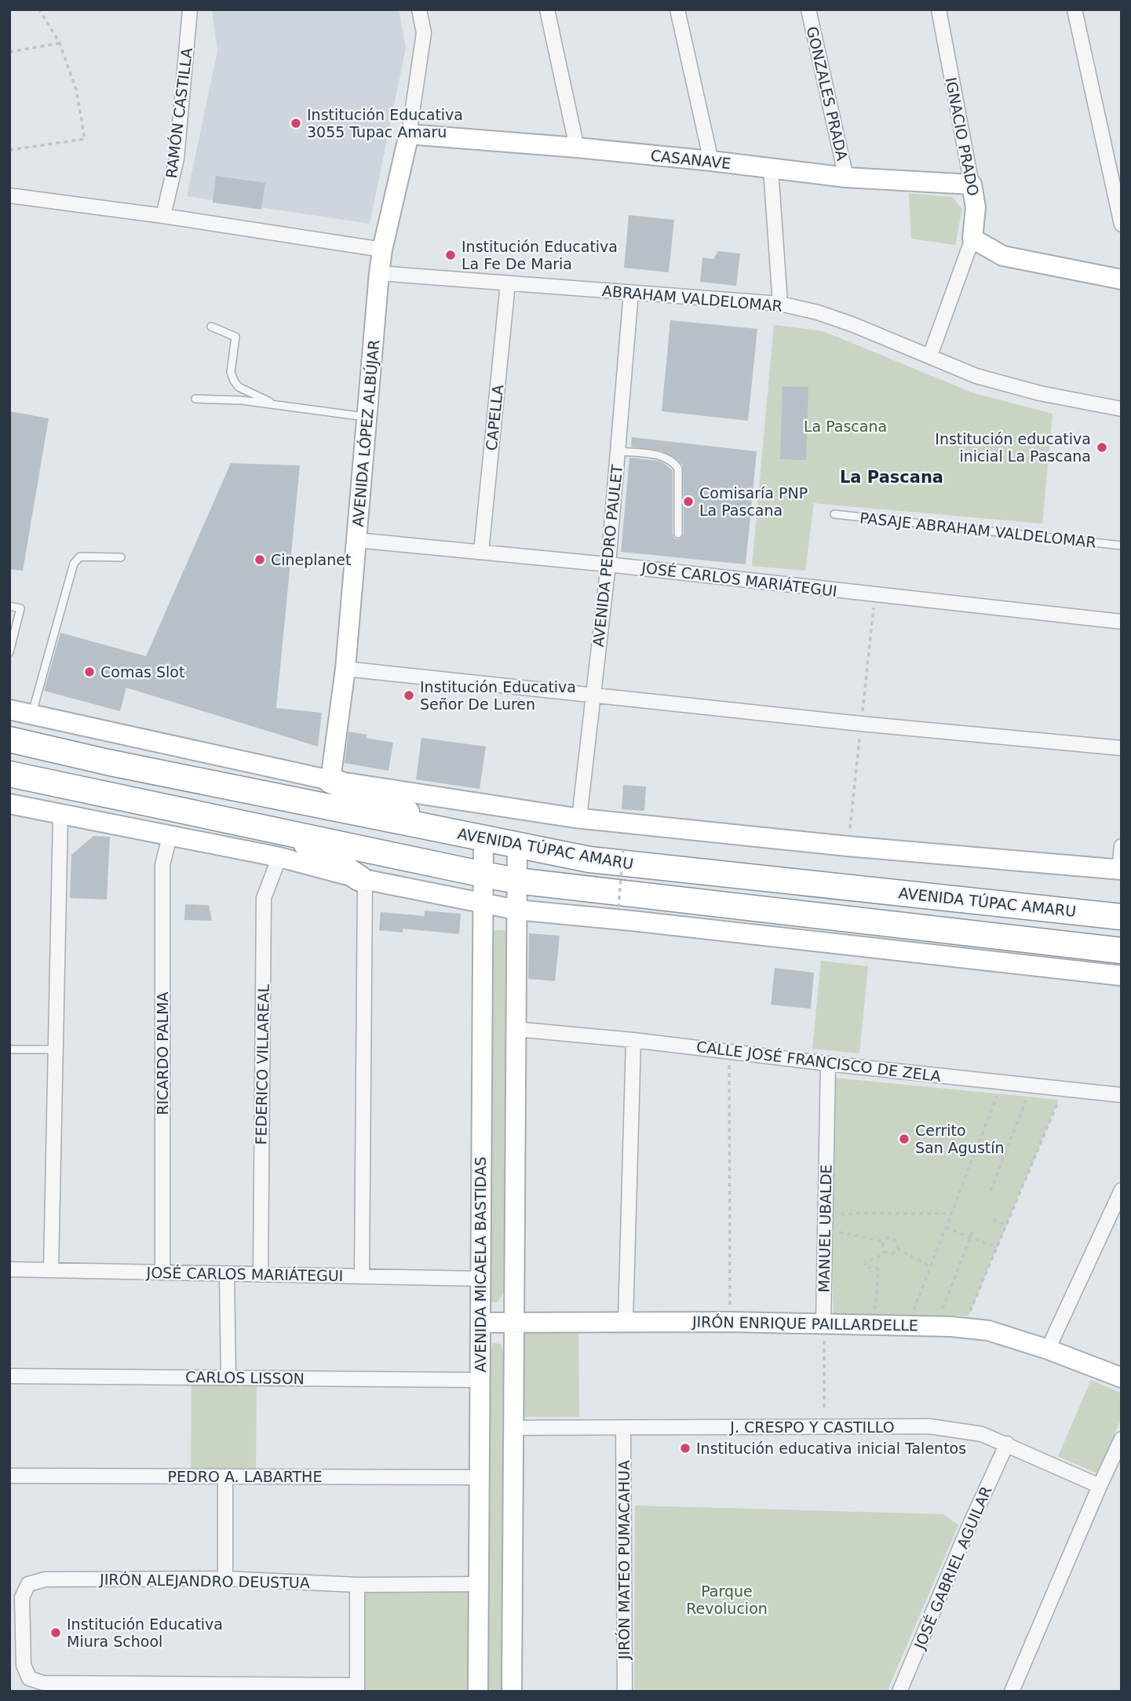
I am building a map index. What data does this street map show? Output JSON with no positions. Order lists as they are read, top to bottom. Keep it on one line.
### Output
{"streets":{"highway":["AVENIDA TÚPAC AMARU"],"main road":["IGNACIO PRADO","CASANAVE","AVENIDA LÓPEZ ALBÚJAR","AVENIDA MICAELA BASTIDAS","JIRÓN ENRIQUE PAILLARDELLE"],"street":["GONZALES PRADA","RAMÓN CASTILLA","ABRAHAM VALDELOMAR","CAPELLA","AVENIDA PEDRO PAULET","JOSÉ CARLOS MARIÁTEGUI","RICARDO PALMA","CALLE JOSÉ FRANCISCO DE ZELA","FEDERICO VILLAREAL","MANUEL UBALDE","CARLOS LISSON","J. CRESPO Y CASTILLO","PEDRO A. LABARTHE","JIRÓN MATEO PUMACAHUA","JOSÉ GABRIEL AGUILAR","JIRÓN ALEJANDRO DEUSTUA"],"lane":["PASAJE ABRAHAM VALDELOMAR"]},"crossings":[["GONZALES PRADA","CASANAVE"],["IGNACIO PRADO","CASANAVE"],["IGNACIO PRADO","ABRAHAM VALDELOMAR"],["CASANAVE","AVENIDA LÓPEZ ALBÚJAR"],["ABRAHAM VALDELOMAR","CAPELLA"],["ABRAHAM VALDELOMAR","AVENIDA LÓPEZ ALBÚJAR"],["ABRAHAM VALDELOMAR","AVENIDA PEDRO PAULET"],["CAPELLA","JOSÉ CARLOS MARIÁTEGUI"],["AVENIDA LÓPEZ ALBÚJAR","JOSÉ CARLOS MARIÁTEGUI"],["AVENIDA PEDRO PAULET","JOSÉ CARLOS MARIÁTEGUI"],["JOSÉ CARLOS MARIÁTEGUI","RICARDO PALMA"],["JOSÉ CARLOS MARIÁTEGUI","FEDERICO VILLAREAL"],["JOSÉ CARLOS MARIÁTEGUI","AVENIDA MICAELA BASTIDAS"],["AVENIDA TÚPAC AMARU","AVENIDA MICAELA BASTIDAS"],["CALLE JOSÉ FRANCISCO DE ZELA","MANUEL UBALDE"],["MANUEL UBALDE","JIRÓN ENRIQUE PAILLARDELLE"],["AVENIDA MICAELA BASTIDAS","JIRÓN ENRIQUE PAILLARDELLE"],["AVENIDA MICAELA BASTIDAS","CARLOS LISSON"],["AVENIDA MICAELA BASTIDAS","PEDRO A. LABARTHE"],["AVENIDA MICAELA BASTIDAS","JIRÓN ALEJANDRO DEUSTUA"],["J. CRESPO Y CASTILLO","JIRÓN MATEO PUMACAHUA"],["J. CRESPO Y CASTILLO","JOSÉ GABRIEL AGUILAR"]],"districts":["La Pascana"],"parks":["La Pascana","Parque Revolucion"],"places":["Institución Educativa 3055 Tupac Amaru","Institución Educativa La Fe De Maria","Institución educativa inicial La Pascana","Comisaría PNP La Pascana","Cineplanet","Comas Slot","Institución Educativa Señor De Luren","Cerrito San Agustín","Institución educativa inicial Talentos","Institución Educativa Miura School"]}
